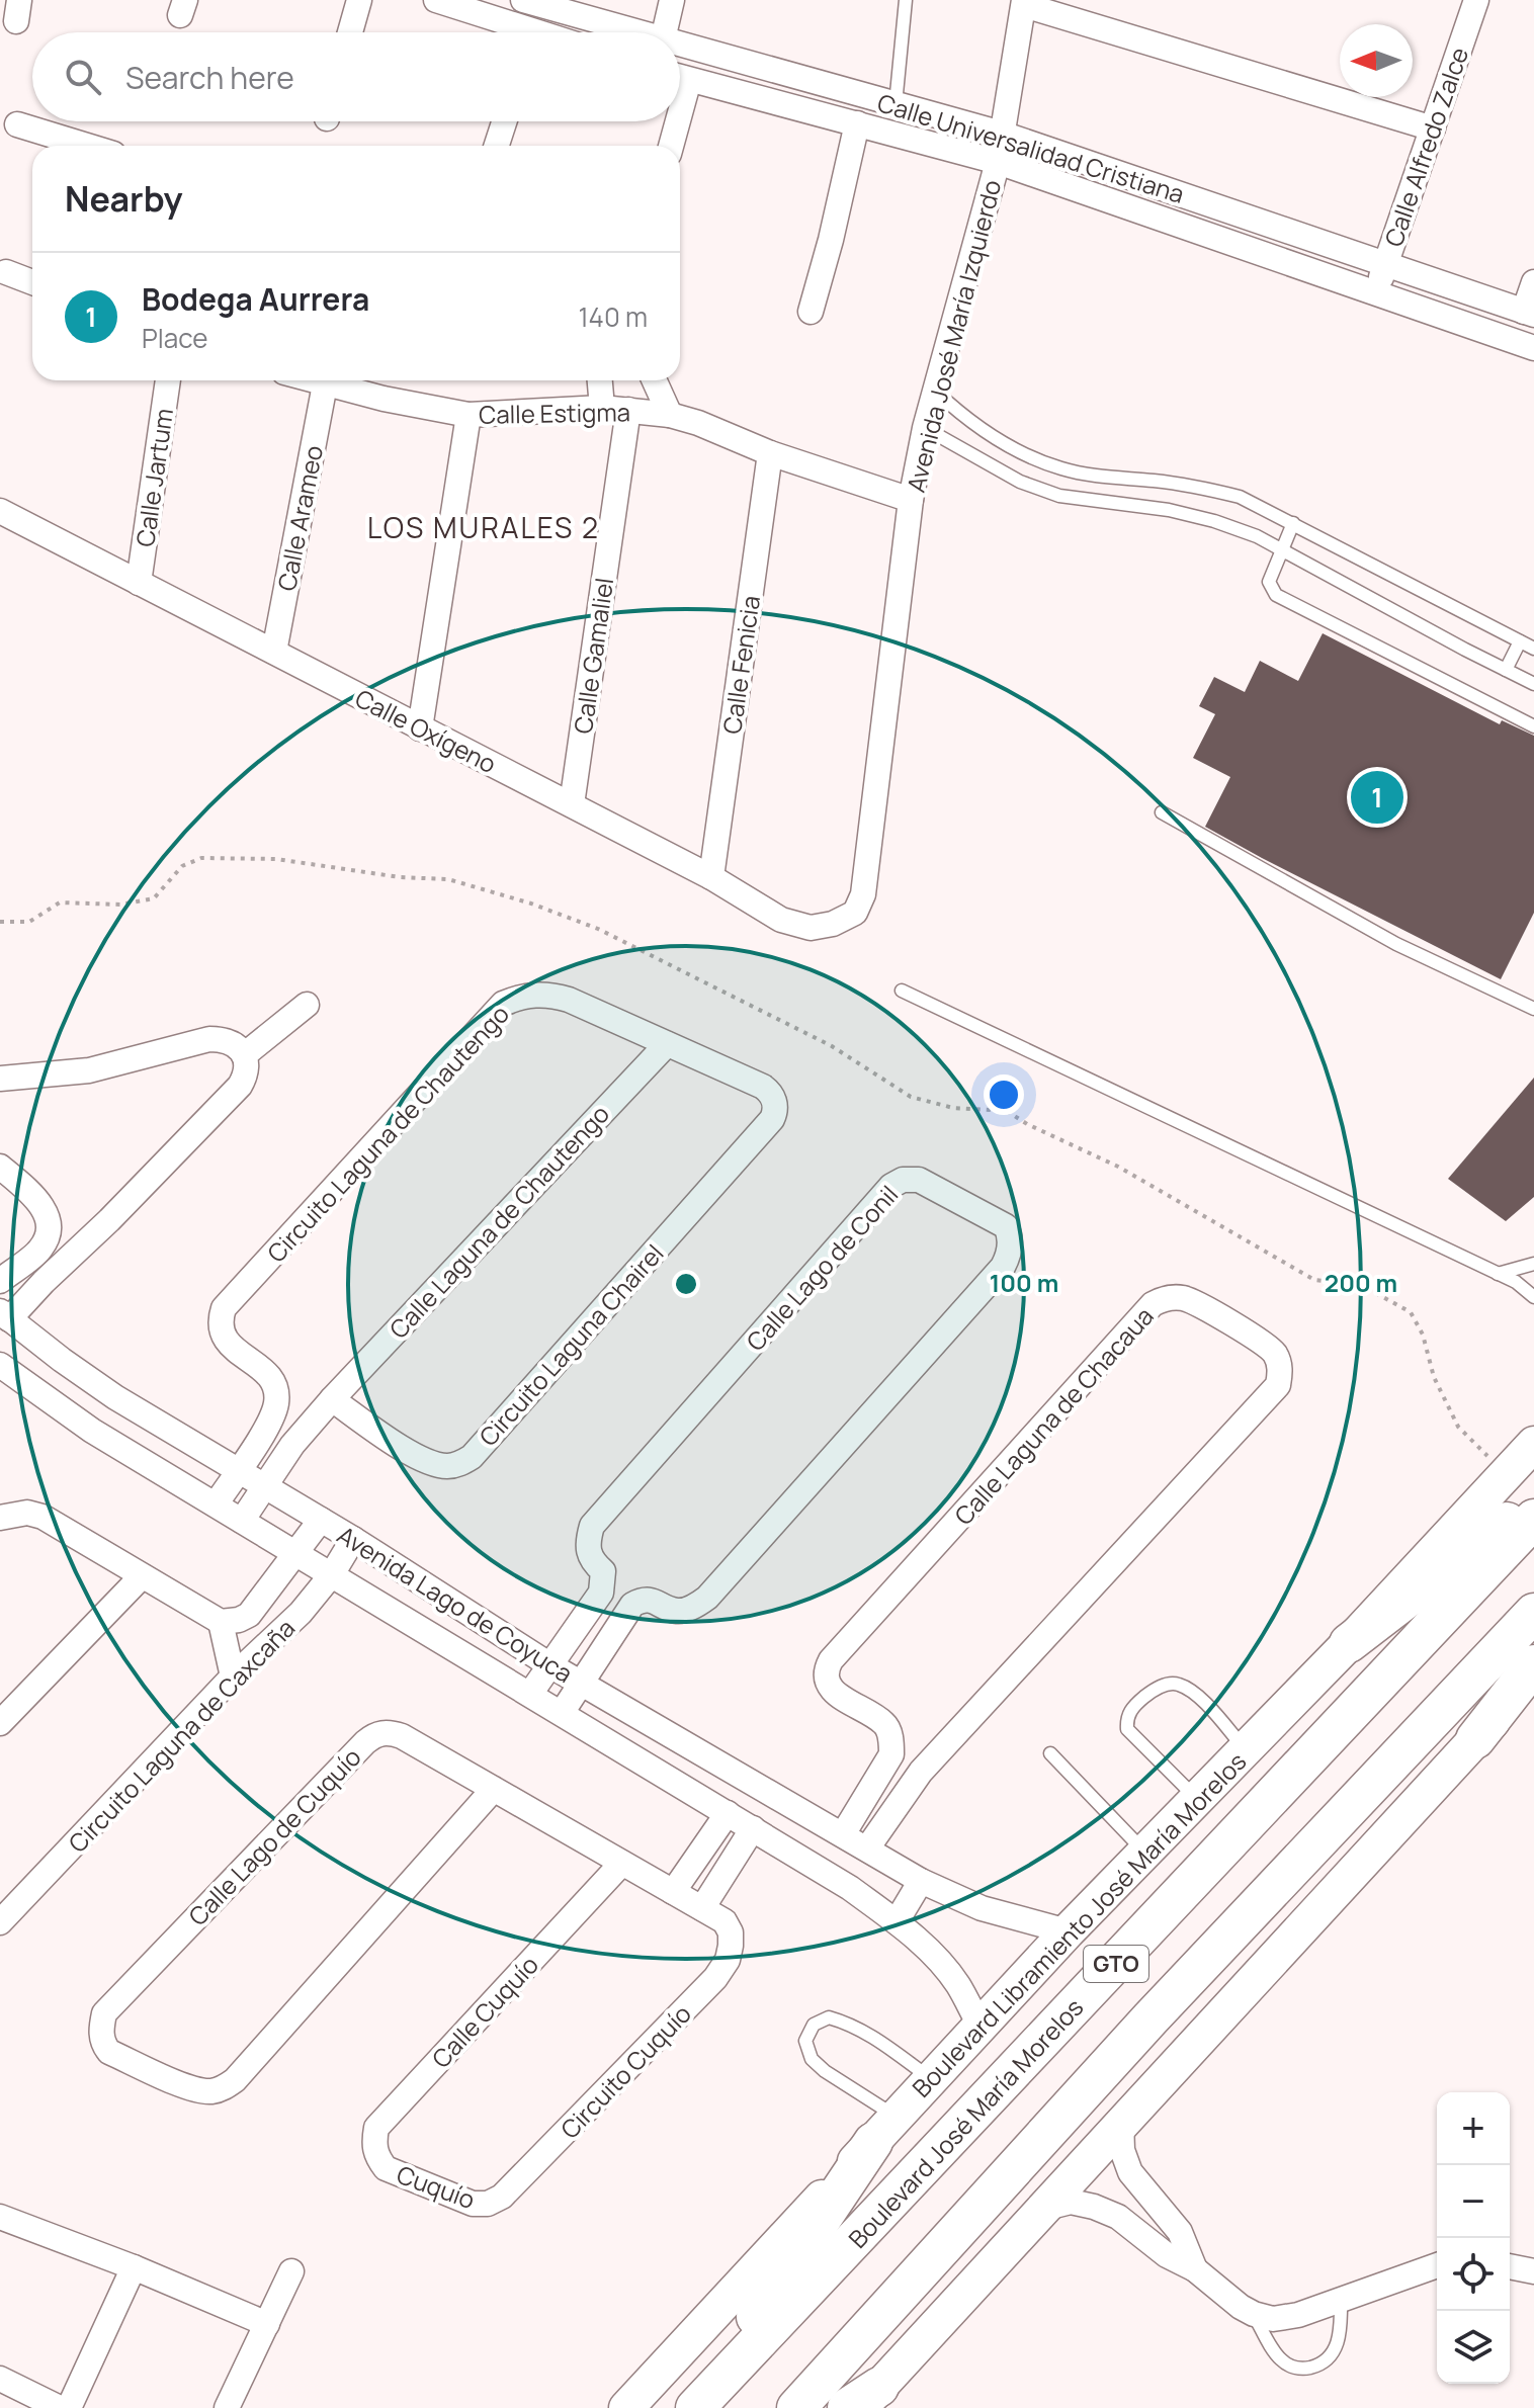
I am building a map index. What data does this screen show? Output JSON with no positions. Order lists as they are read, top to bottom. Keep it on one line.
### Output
{"streets":{"main road":["GTO","Boulevard José María Morelos"],"street":["Calle Alfredo Zalce","Calle Universalidad Cristiana","Avenida José María Izquierdo","Calle Estigma","Calle Jartum","Calle Arameo","Calle Gamaliel","Calle Fenicia","Calle Oxígeno","Circuito Laguna de Chautengo","Calle Laguna de Chautengo","Calle Lago de Conil","Circuito Laguna Chairel","Calle Laguna de Chacaua","Avenida Lago de Coyuca","Circuito Laguna de Caxcaña","Calle Lago de Cuquío","Boulevard Libramiento José María Morelos","Calle Cuquío","Circuito Cuquío","Cuquío"]},"crossings":[["Calle Alfredo Zalce","Calle Universalidad Cristiana"],["Calle Universalidad Cristiana","Avenida José María Izquierdo"],["Avenida José María Izquierdo","Calle Estigma"],["Avenida José María Izquierdo","Calle Oxígeno"],["Calle Estigma","Calle Arameo"],["Calle Estigma","Calle Gamaliel"],["Calle Estigma","Calle Fenicia"],["Calle Jartum","Calle Oxígeno"],["Calle Arameo","Calle Oxígeno"],["Calle Gamaliel","Calle Oxígeno"],["Calle Fenicia","Calle Oxígeno"],["Circuito Laguna de Chautengo","Calle Laguna de Chautengo"],["Circuito Laguna de Chautengo","Circuito Laguna Chairel"],["Circuito Laguna de Chautengo","Avenida Lago de Coyuca"],["Calle Laguna de Chautengo","Circuito Laguna Chairel"],["Calle Lago de Conil","Avenida Lago de Coyuca"],["Calle Laguna de Chacaua","Avenida Lago de Coyuca"],["Avenida Lago de Coyuca","Circuito Laguna de Caxcaña"],["Avenida Lago de Coyuca","Boulevard Libramiento José María Morelos"],["Calle Lago de Cuquío","Calle Cuquío"],["Calle Lago de Cuquío","Circuito Cuquío"],["Calle Cuquío","Cuquío"],["Circuito Cuquío","Cuquío"]],"districts":["LOS MURALES 2"],"north":"left","page":{"search":"Search here","heading":"Nearby","list":[{"mark":"1","name":"Bodega Aurrera","note":"Place","value":"140 m"}],"pins":"1","map_buttons":["+","−"]},"rings":["100 m","200 m"]}
